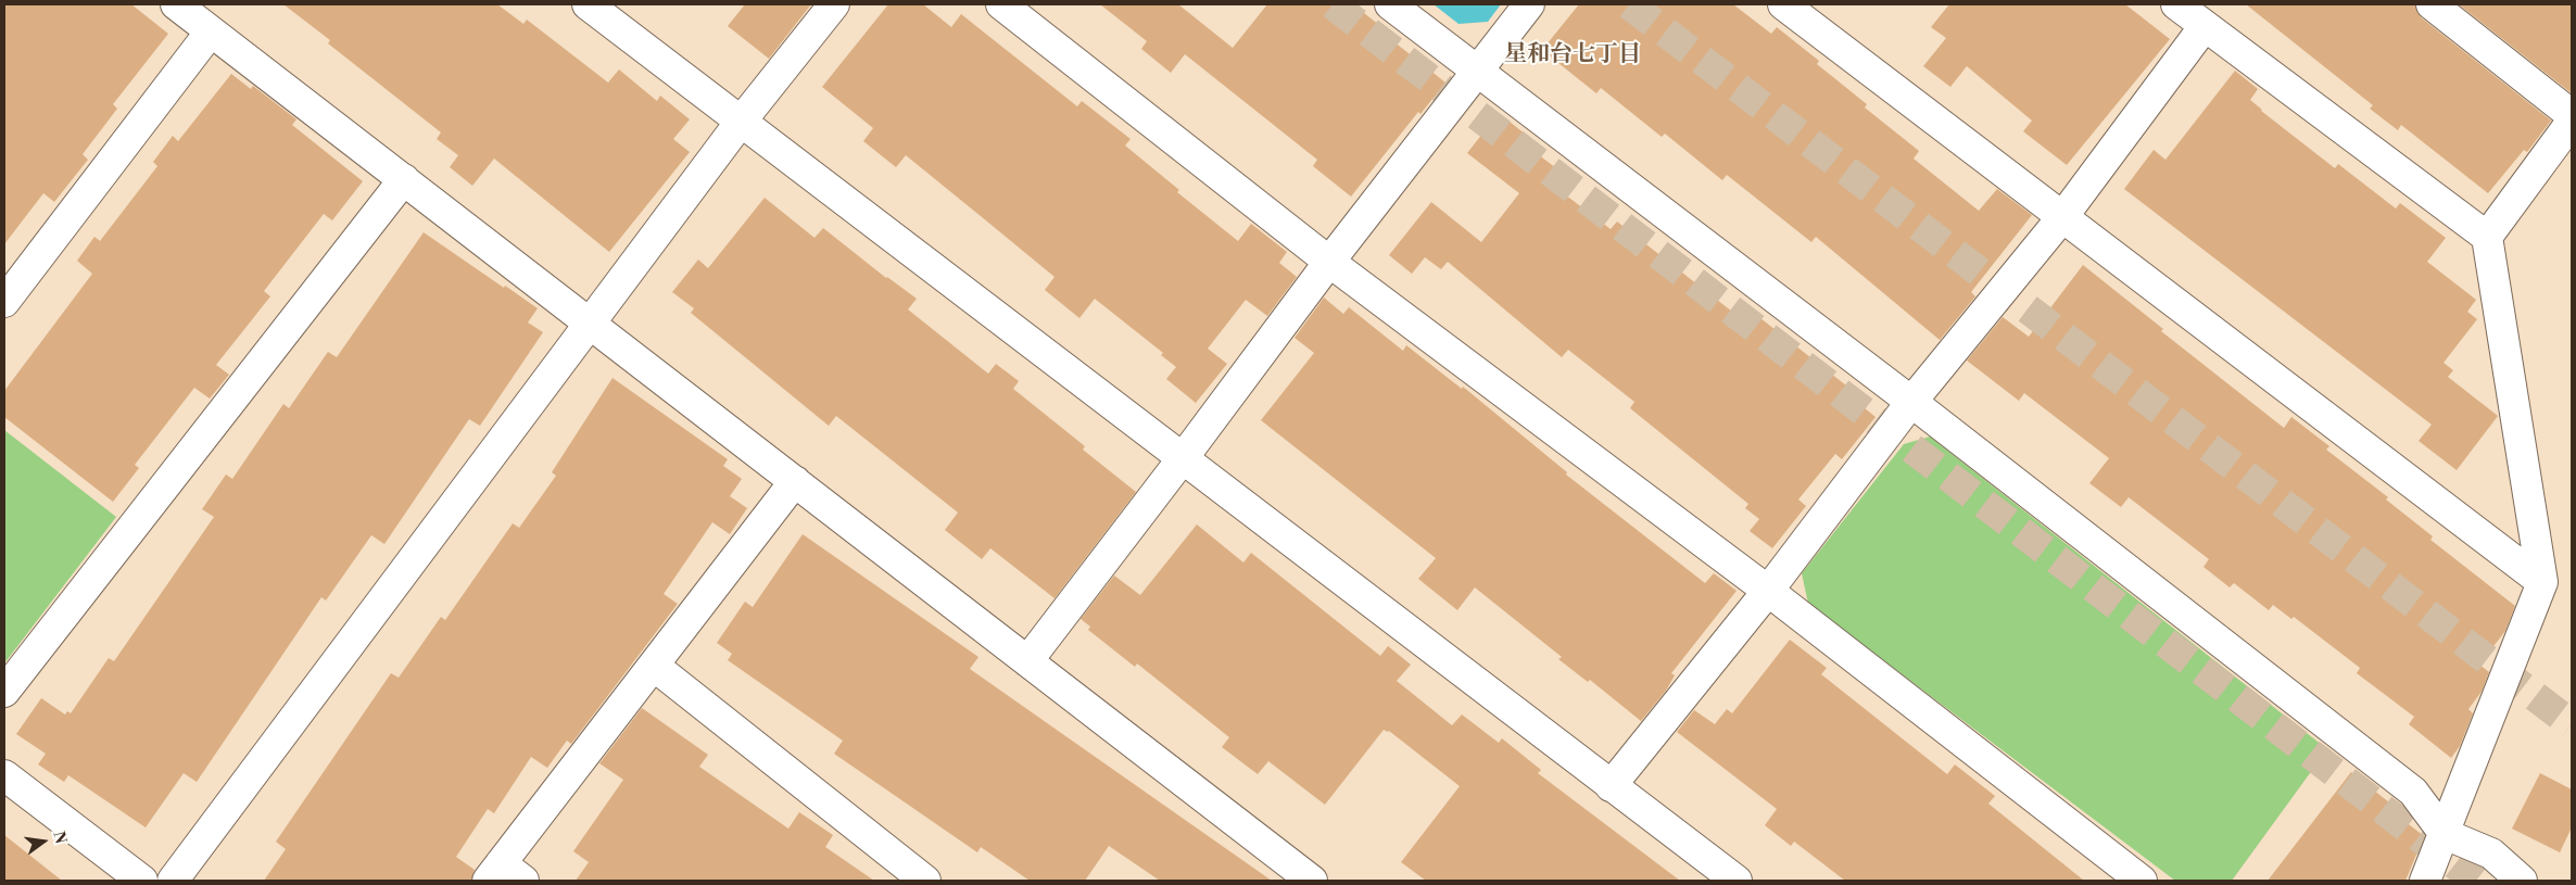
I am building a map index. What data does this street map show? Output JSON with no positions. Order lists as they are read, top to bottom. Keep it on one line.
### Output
{"districts":["星和台七丁目"],"north":"right"}
